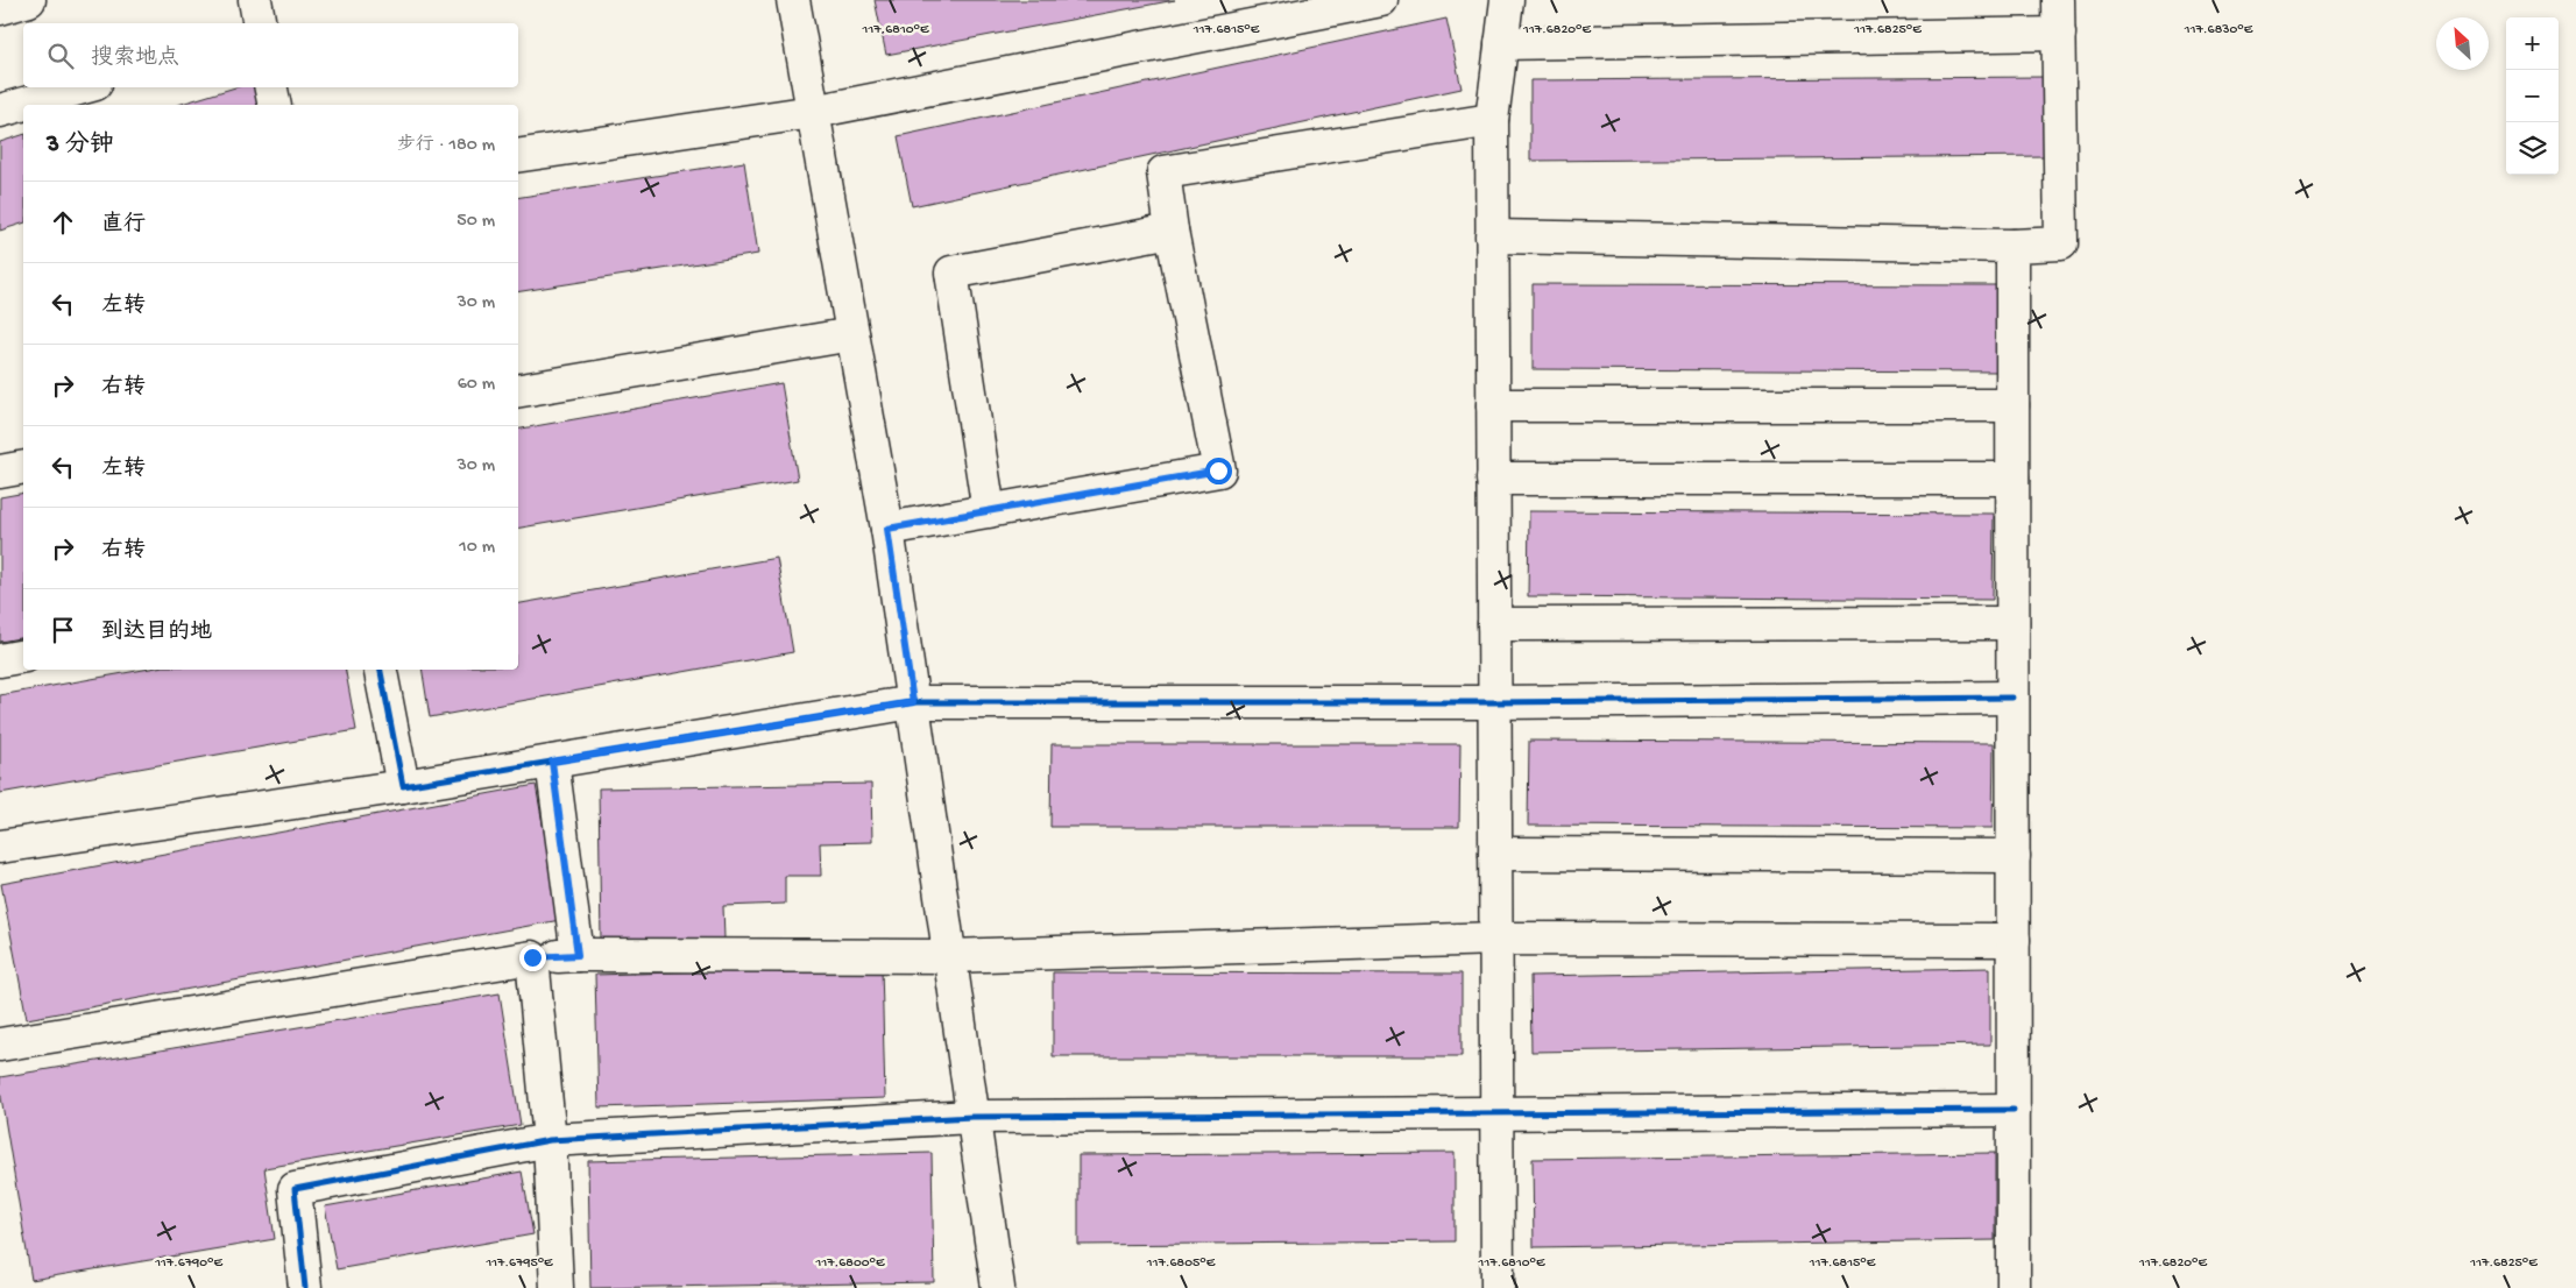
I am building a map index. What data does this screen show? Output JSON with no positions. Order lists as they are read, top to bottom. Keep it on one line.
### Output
{"north":"top left","page":{"map_buttons":["+","−"],"search":"搜索地点","heading":["3 分钟","步行 · 180 m"],"list":[["直行","50 m"],["左转","30 m"],["右转","60 m"],["左转","30 m"],["右转","10 m"],"到达目的地"]},"coordinates":["117.6810°E","117.6815°E","117.6820°E","117.6825°E","117.6830°E","117.6790°E","117.6795°E","117.6800°E","117.6805°E"]}
